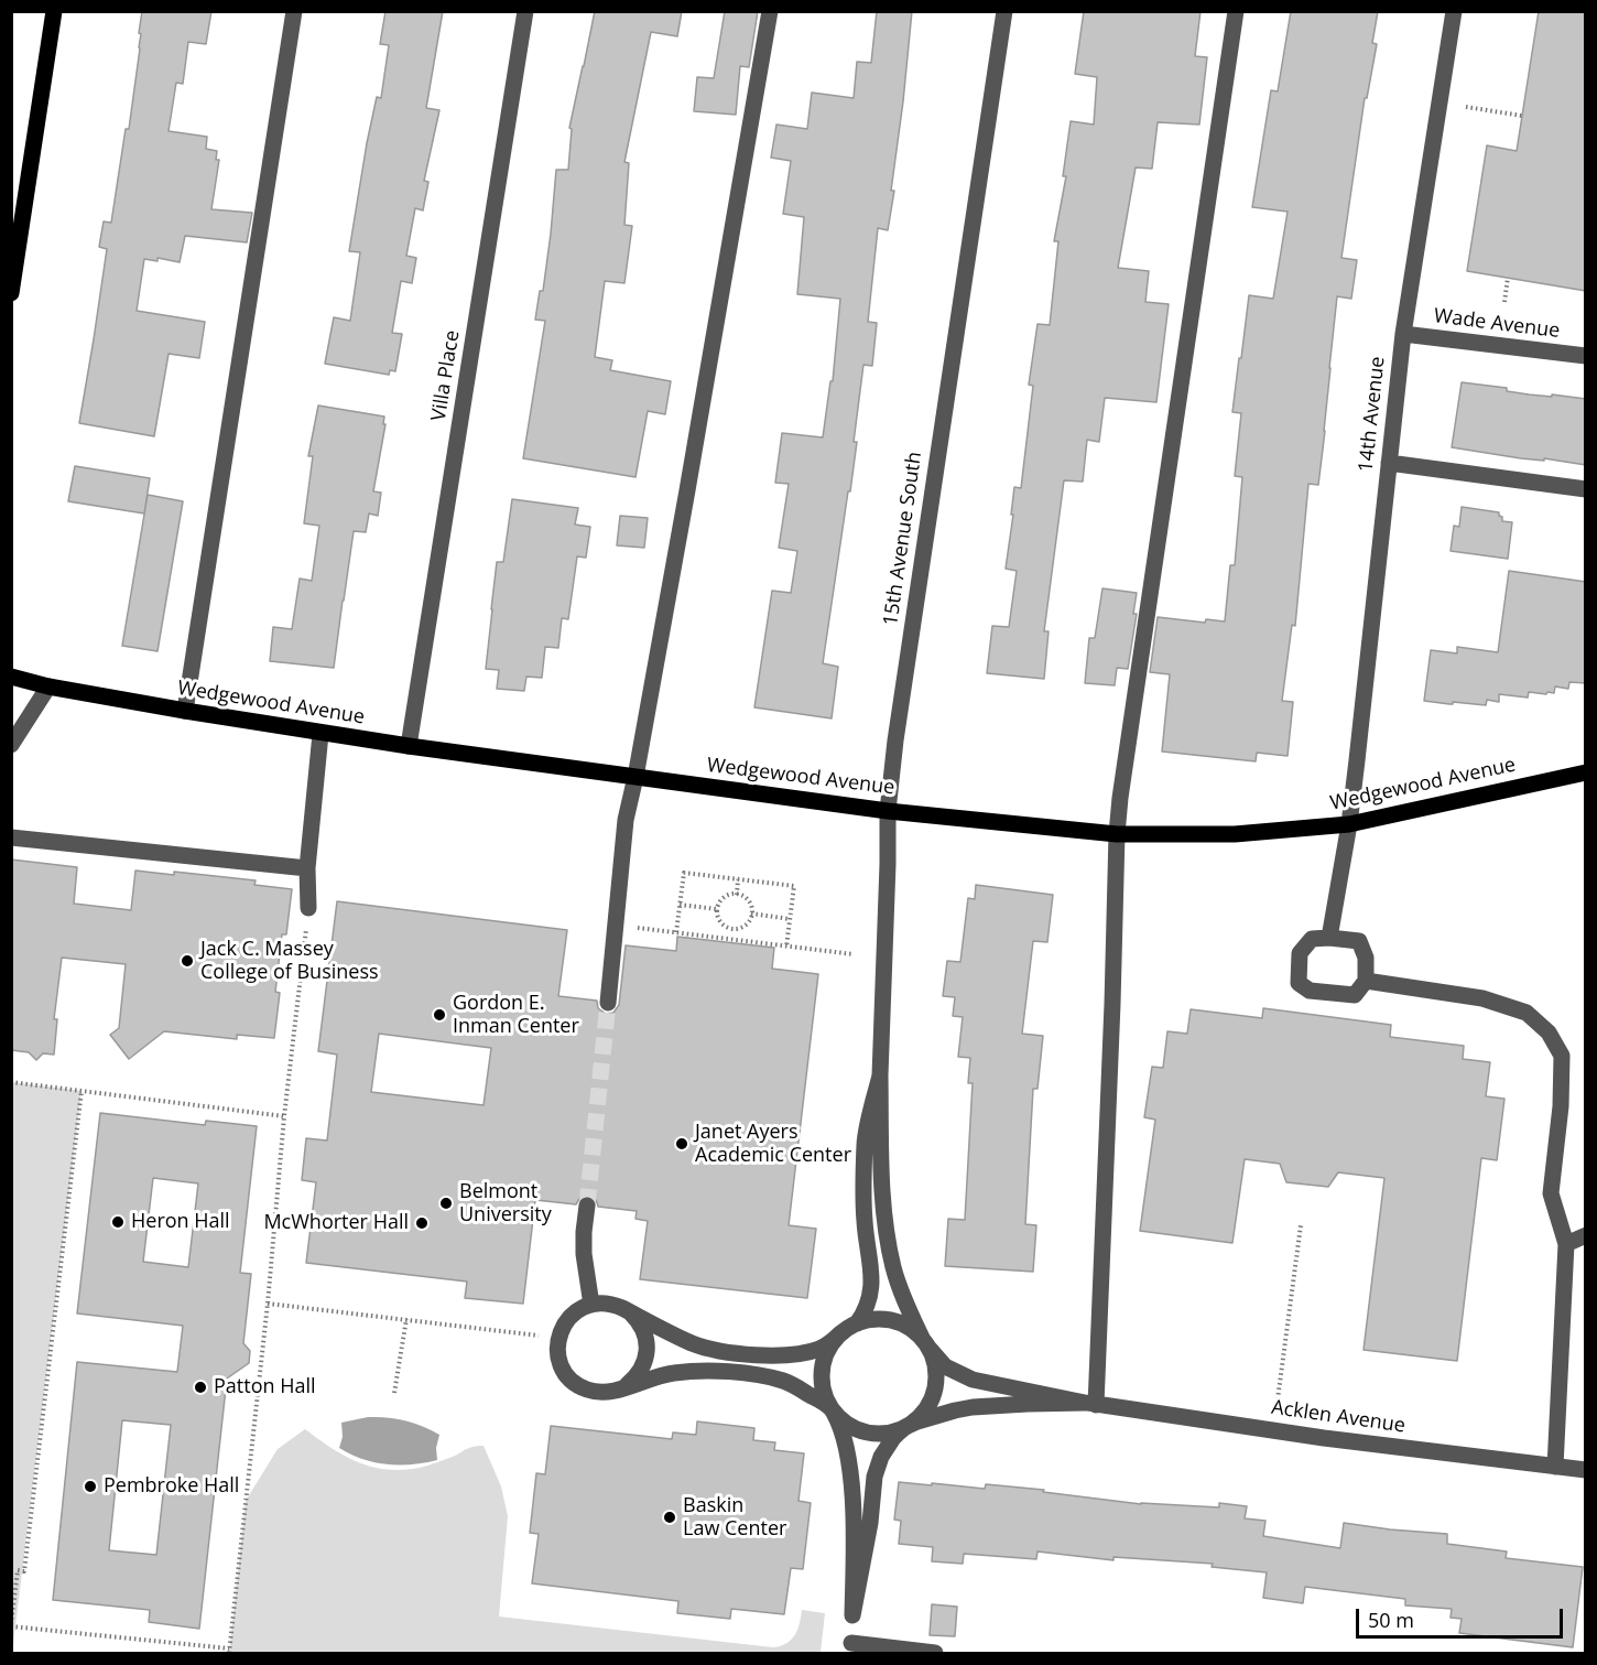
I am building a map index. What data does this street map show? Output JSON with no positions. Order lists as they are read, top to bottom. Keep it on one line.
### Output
{"streets":{"main road":["Wedgewood Avenue"],"street":["Wade Avenue","Villa Place","14th Avenue","15th Avenue South","Acklen Avenue"]},"crossings":[["Wade Avenue","14th Avenue"],["Villa Place","Wedgewood Avenue"],["14th Avenue","Wedgewood Avenue"],["15th Avenue South","Wedgewood Avenue"],["15th Avenue South","Acklen Avenue"]],"places":["Jack C. Massey College of Business","Gordon E. Inman Center","Janet Ayers Academic Center","Belmont University","Heron Hall","McWhorter Hall","Patton Hall","Pembroke Hall","Baskin Law Center"],"scale_bar":"50 m"}
